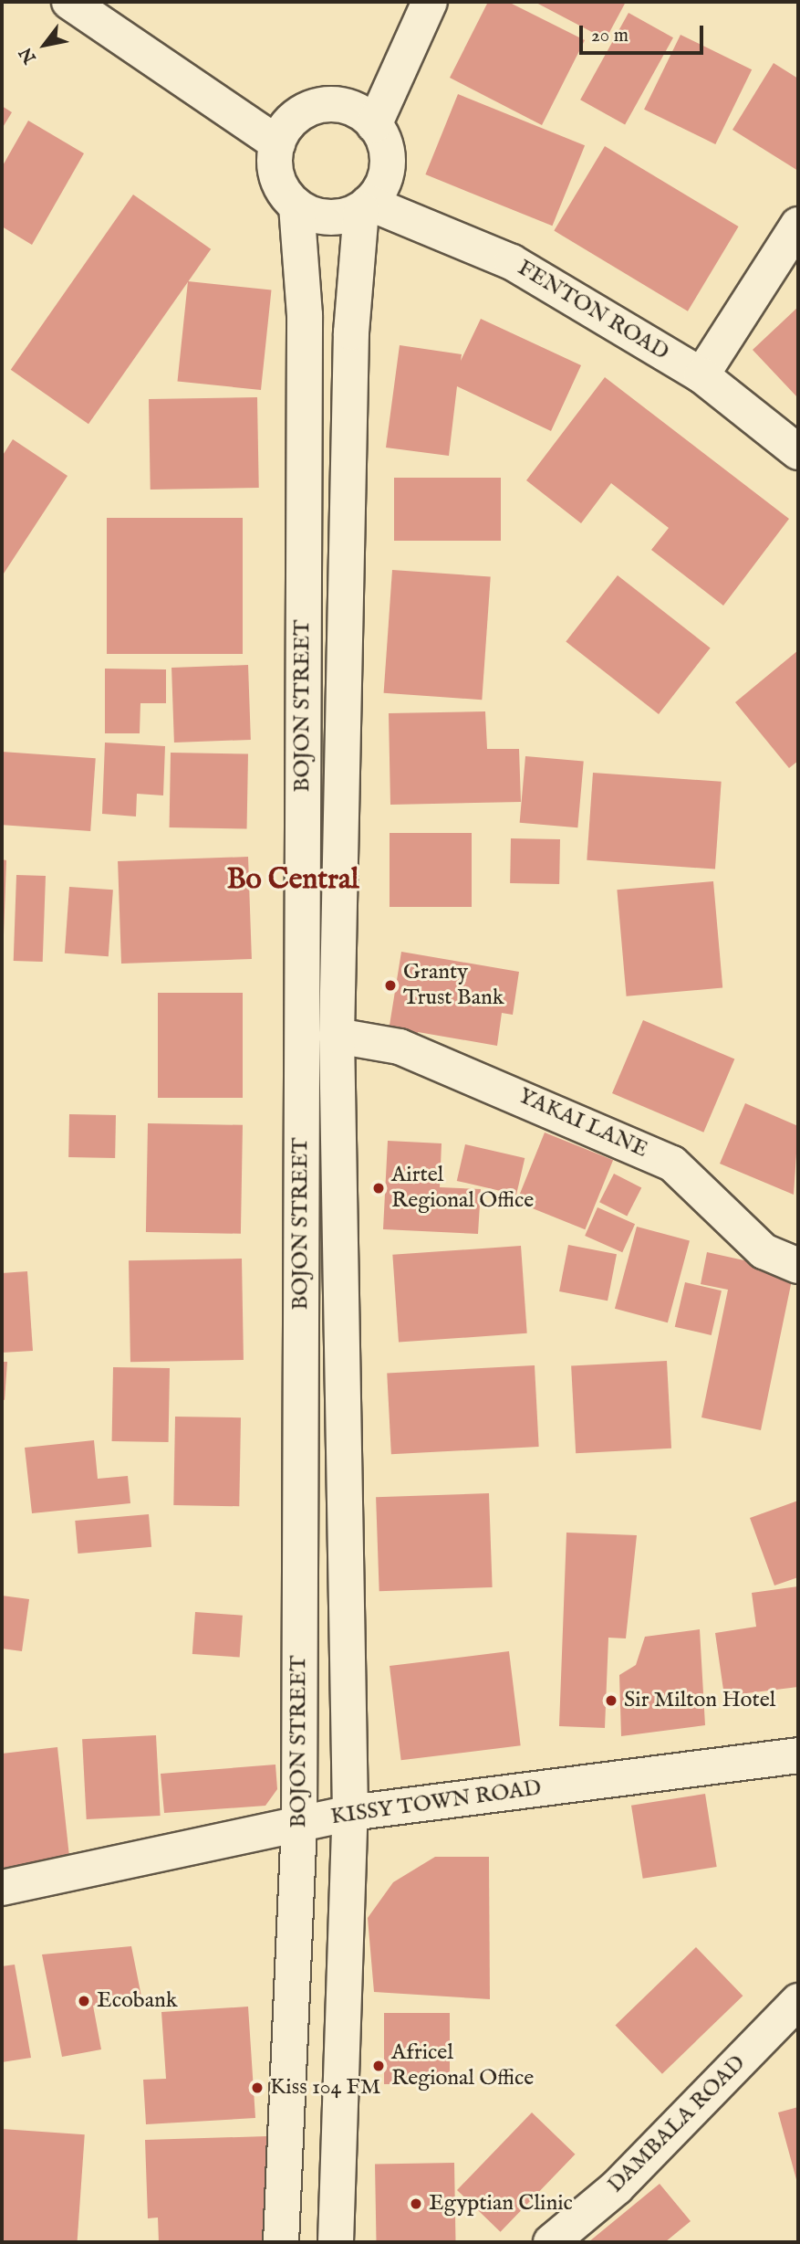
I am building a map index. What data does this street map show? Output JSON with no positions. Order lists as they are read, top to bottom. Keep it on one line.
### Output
{"streets":{"street":["FENTON ROAD","BOJON STREET","YAKAI LANE","KISSY TOWN ROAD","DAMBALA ROAD"]},"crossings":[["FENTON ROAD","BOJON STREET"],["BOJON STREET","YAKAI LANE"],["BOJON STREET","KISSY TOWN ROAD"]],"districts":["Bo Central"],"places":["Granty Trust Bank","Airtel Regional Office","Sir Milton Hotel","Ecobank","Africel Regional Office","Kiss 104 FM","Egyptian Clinic"],"scale_bar":"20 m","north":"bottom left"}
